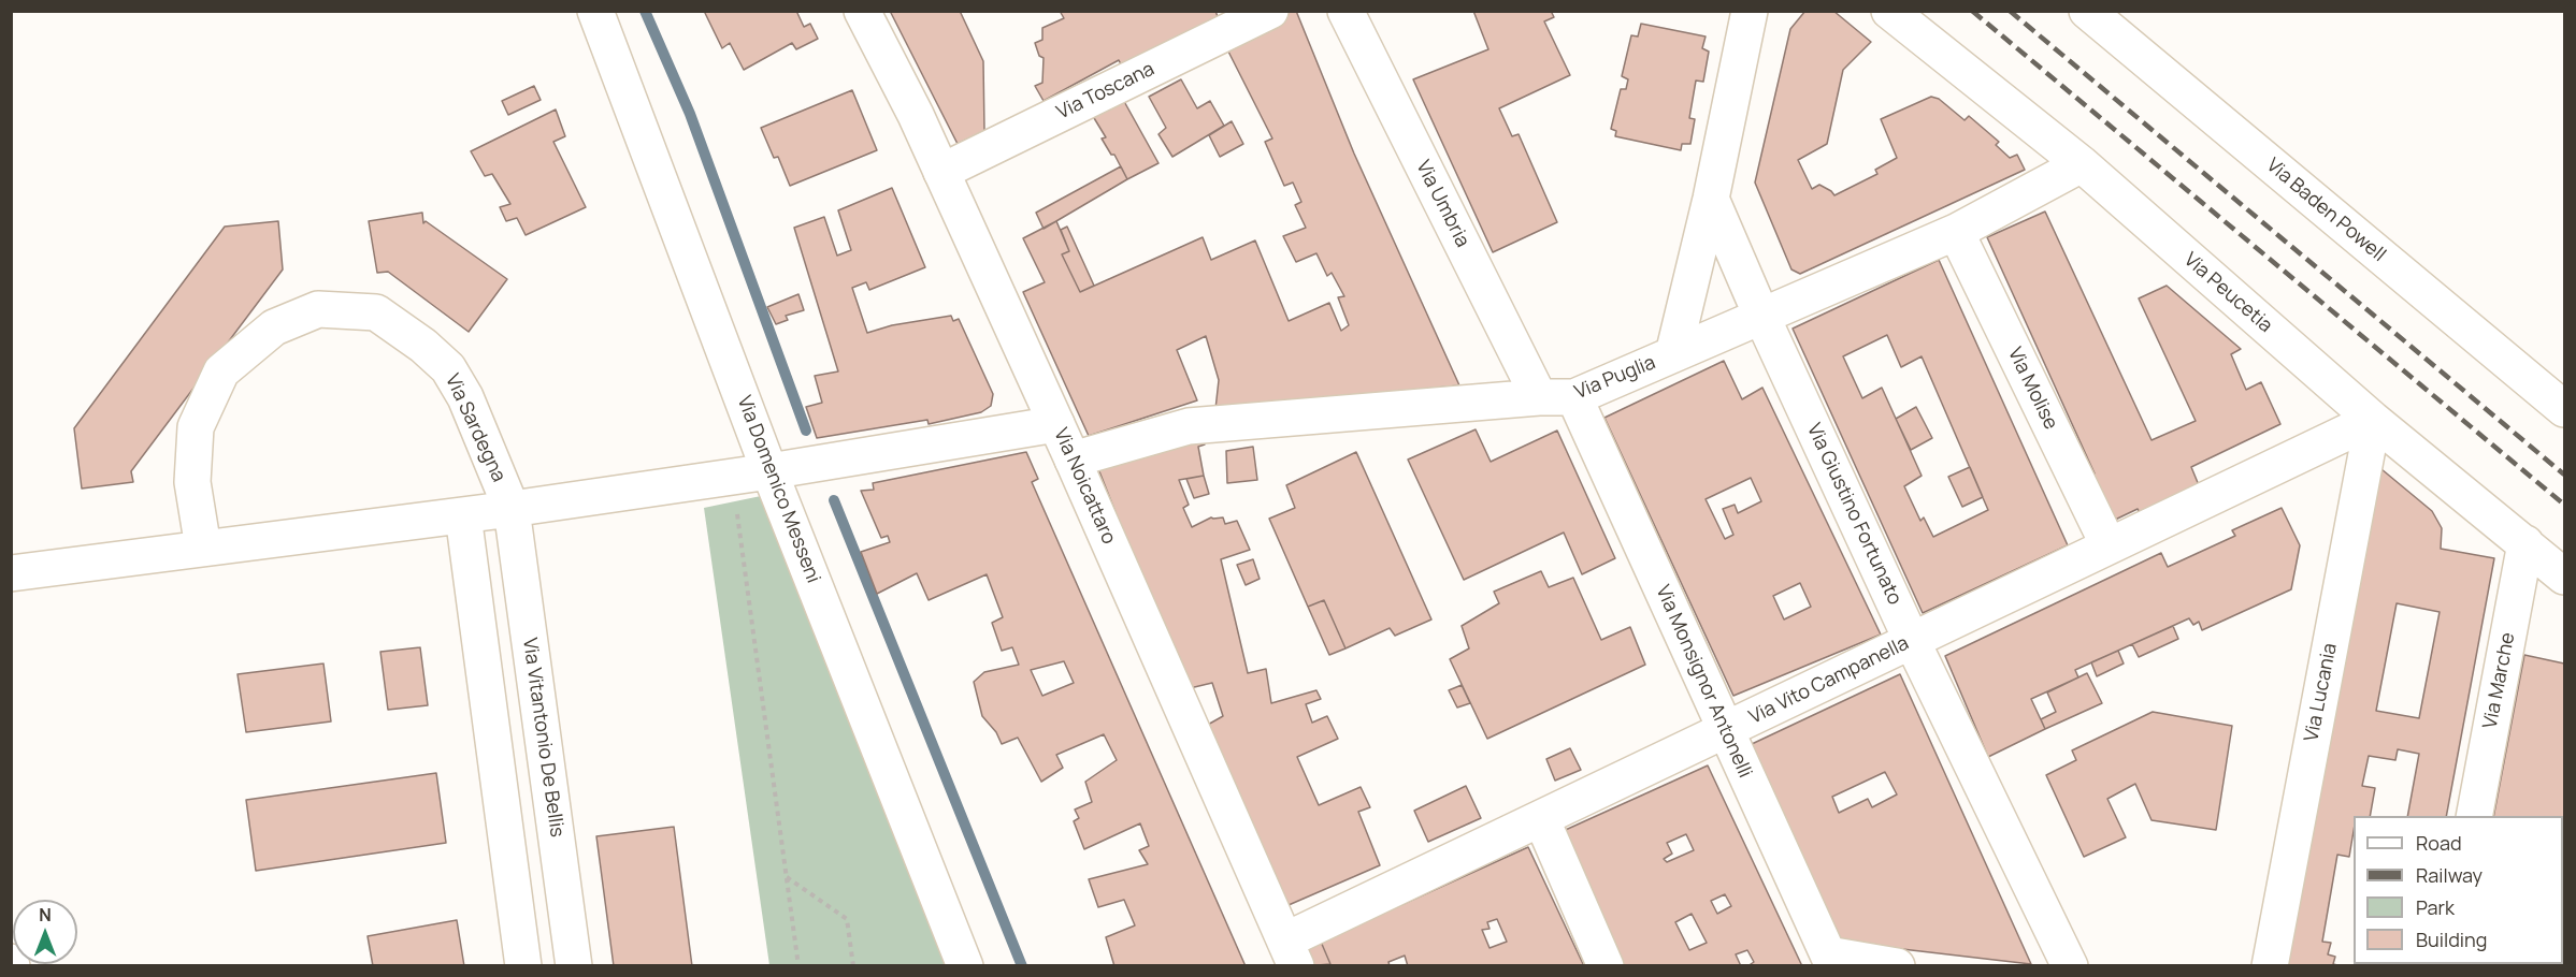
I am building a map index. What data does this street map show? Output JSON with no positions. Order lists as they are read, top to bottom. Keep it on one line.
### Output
{"streets":{"street":["Via Toscana","Via Umbria","Via Baden Powell","Via Peucetia","Via Puglia","Via Molise","Via Sardegna","Via Noicattaro","Via Domenico Messeni","Via Giustino Fortunato","Via Vito Campanella","Via Marche","Via Monsignor Antonelli","Via Lucania","Via Vitantonio De Bellis"]},"crossings":[["Via Toscana","Via Noicattaro"],["Via Umbria","Via Puglia"],["Via Peucetia","Via Puglia"],["Via Peucetia","Via Vito Campanella"],["Via Peucetia","Via Marche"],["Via Peucetia","Via Lucania"],["Via Puglia","Via Molise"],["Via Puglia","Via Noicattaro"],["Via Puglia","Via Giustino Fortunato"],["Via Puglia","Via Monsignor Antonelli"],["Via Molise","Via Vito Campanella"],["Via Sardegna","Via Noicattaro"],["Via Sardegna","Via Domenico Messeni"],["Via Sardegna","Via Vitantonio De Bellis"],["Via Noicattaro","Via Vito Campanella"],["Via Giustino Fortunato","Via Vito Campanella"],["Via Vito Campanella","Via Monsignor Antonelli"],["Via Vito Campanella","Via Lucania"]],"legend":["Road","Railway","Park","Building"],"north":"top"}
